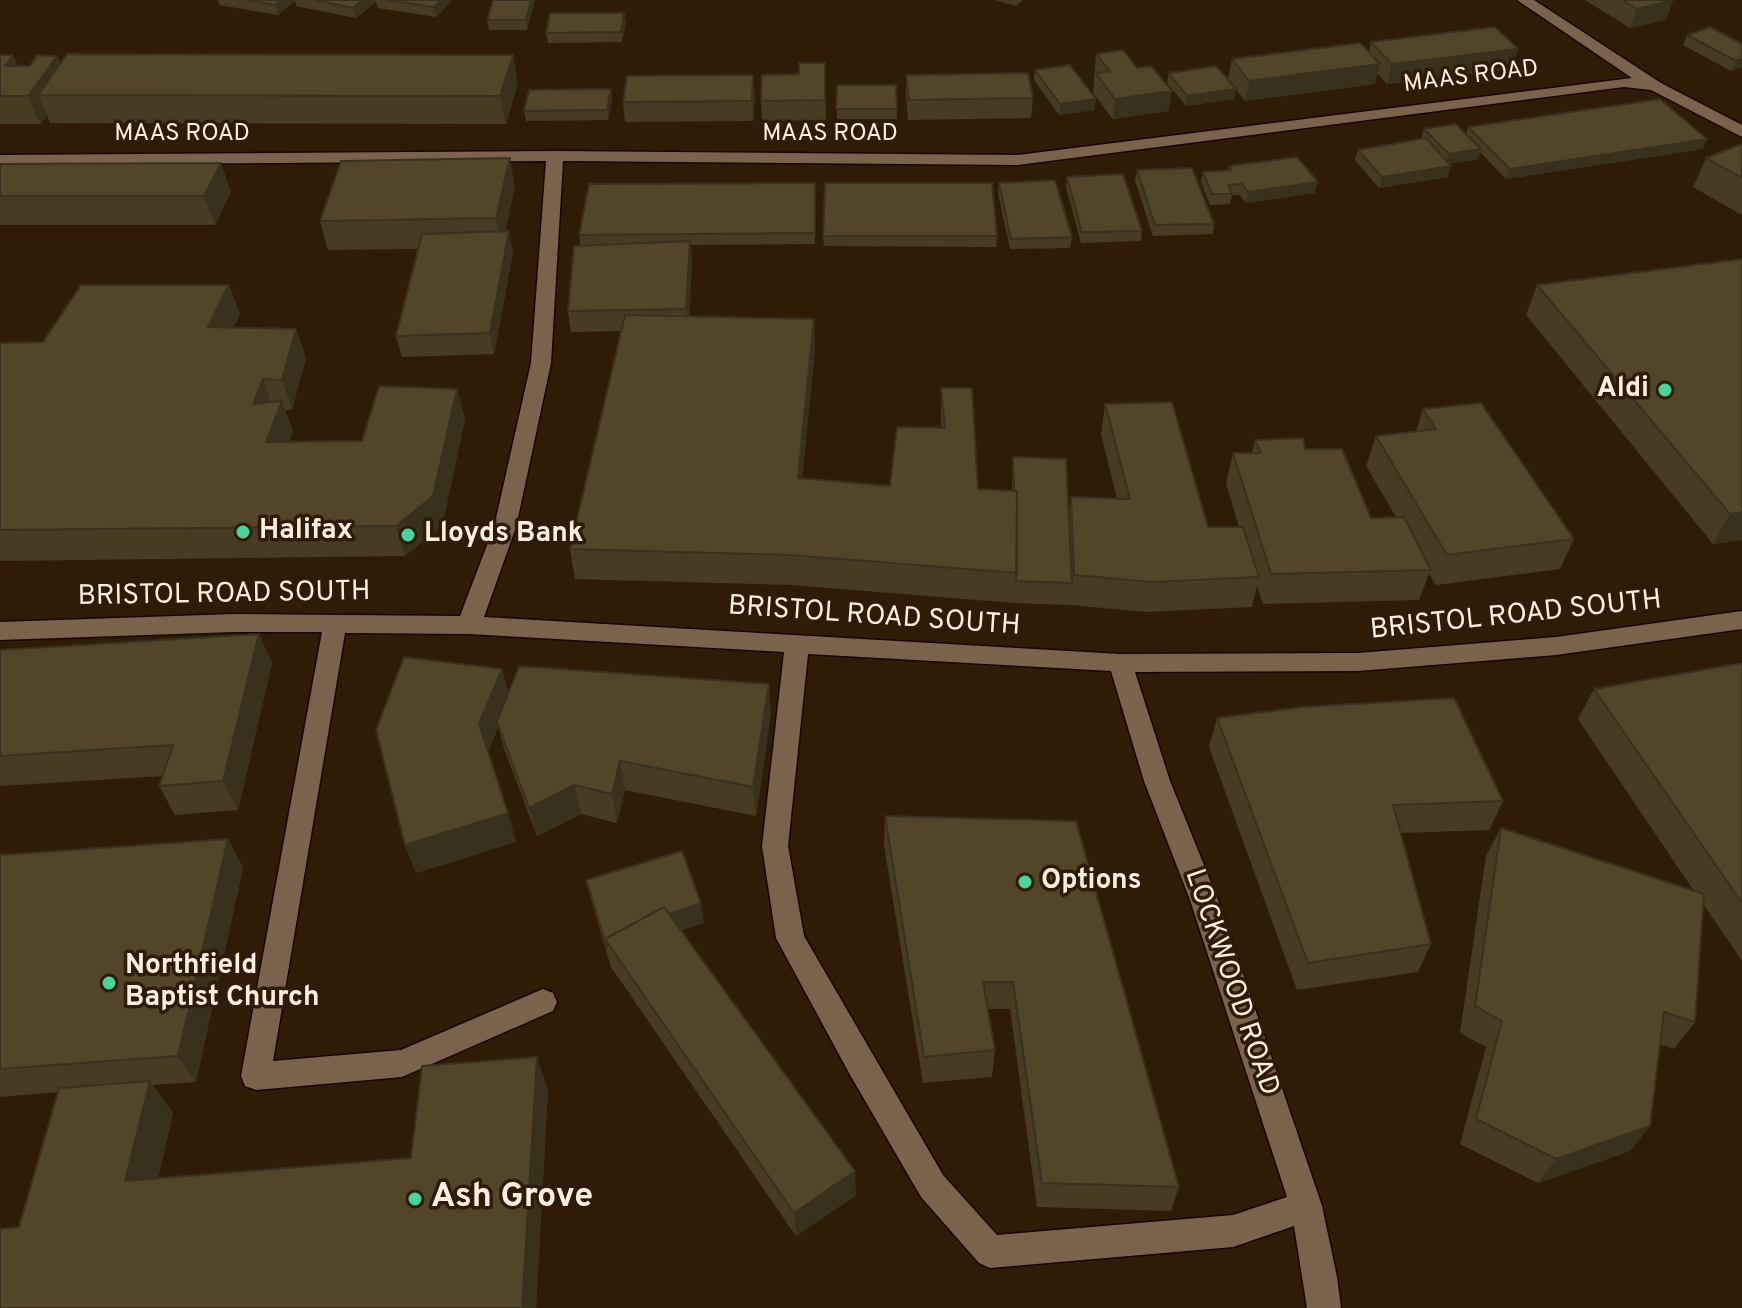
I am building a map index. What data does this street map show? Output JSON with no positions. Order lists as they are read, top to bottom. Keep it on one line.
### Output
{"streets":{"street":["MAAS ROAD","BRISTOL ROAD SOUTH","LOCKWOOD ROAD"]},"crossings":[["BRISTOL ROAD SOUTH","LOCKWOOD ROAD"]],"places":["Aldi","Halifax","Lloyds Bank","Options","Northfield Baptist Church","Ash Grove"]}
